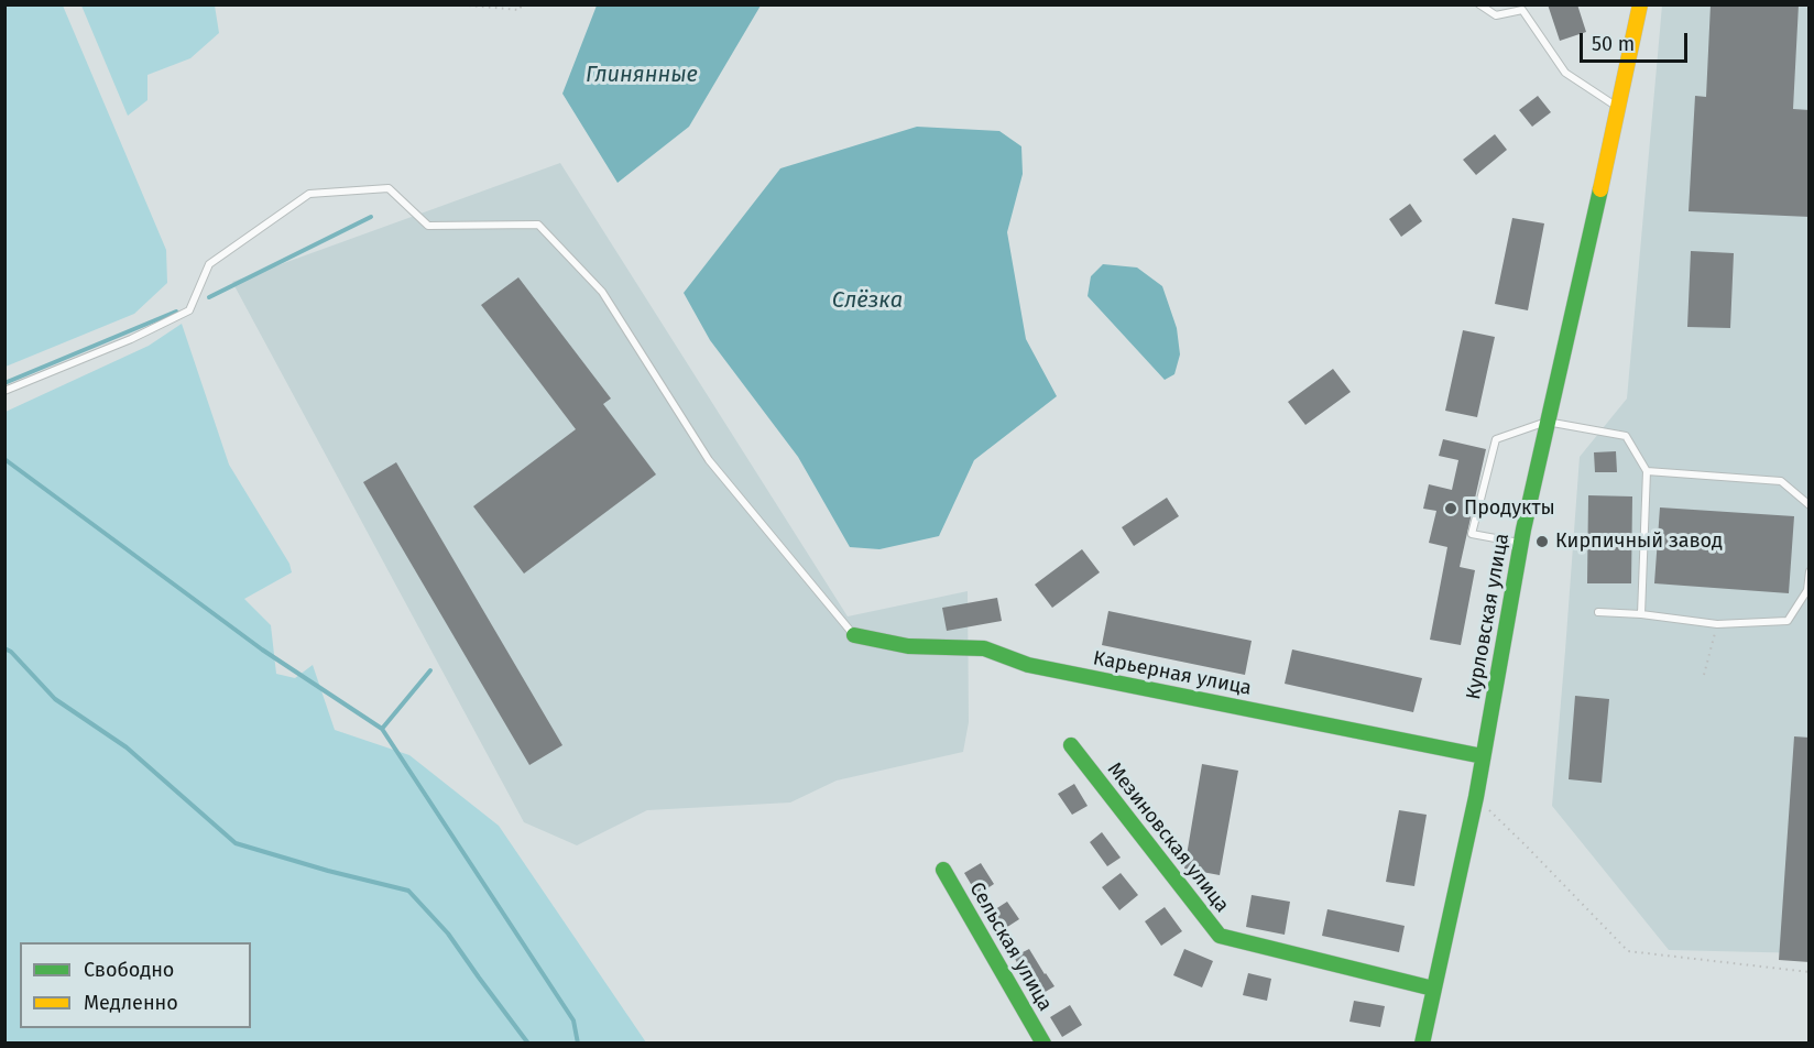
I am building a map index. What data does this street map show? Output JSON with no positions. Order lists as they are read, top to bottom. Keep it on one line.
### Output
{"streets":{"street":["Курловская улица","Карьерная улица","Мезиновская улица","Сельская улица"]},"crossings":[["Курловская улица","Карьерная улица"],["Курловская улица","Мезиновская улица"]],"water":["Глинянные","Слёзка"],"places":["Продукты","Кирпичный завод"],"legend":["Свободно","Медленно"],"scale_bar":"50 m"}
